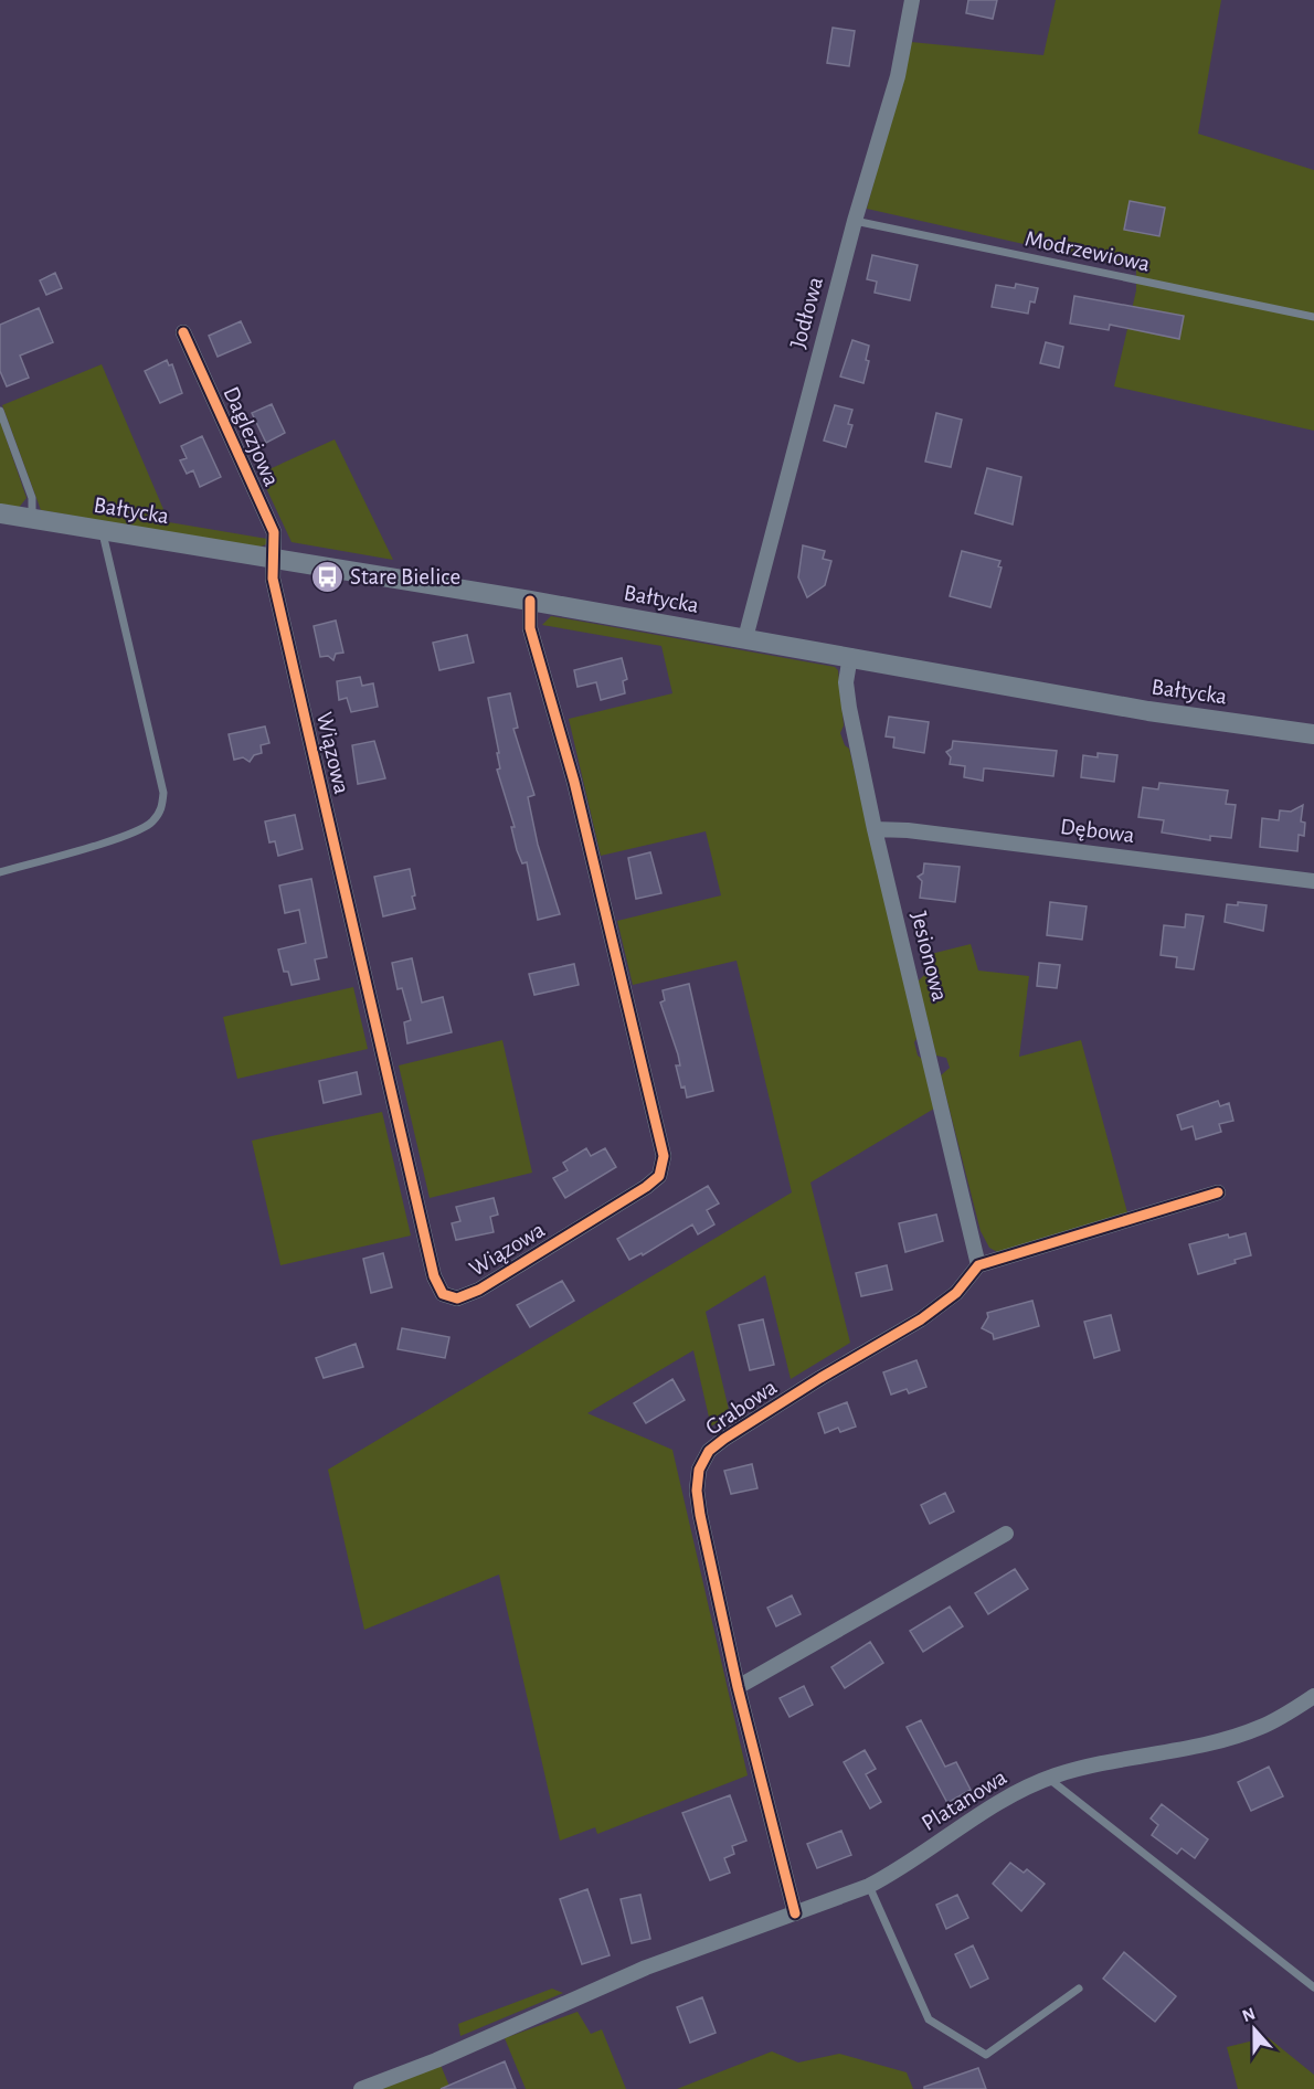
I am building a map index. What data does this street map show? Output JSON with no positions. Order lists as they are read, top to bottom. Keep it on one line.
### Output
{"streets":{"street":["Jodłowa","Daglezjowa","Bałtycka","Wiązowa","Dębowa","Jesionowa","Grabowa","Platanowa"],"lane":["Modrzewiowa"]},"crossings":[["Modrzewiowa","Jodłowa"],["Jodłowa","Bałtycka"],["Daglezjowa","Bałtycka"],["Daglezjowa","Wiązowa"],["Bałtycka","Wiązowa"],["Bałtycka","Jesionowa"],["Dębowa","Jesionowa"],["Jesionowa","Grabowa"],["Grabowa","Platanowa"]],"places":{"bus stop":["Stare Bielice"]},"north":"top"}
